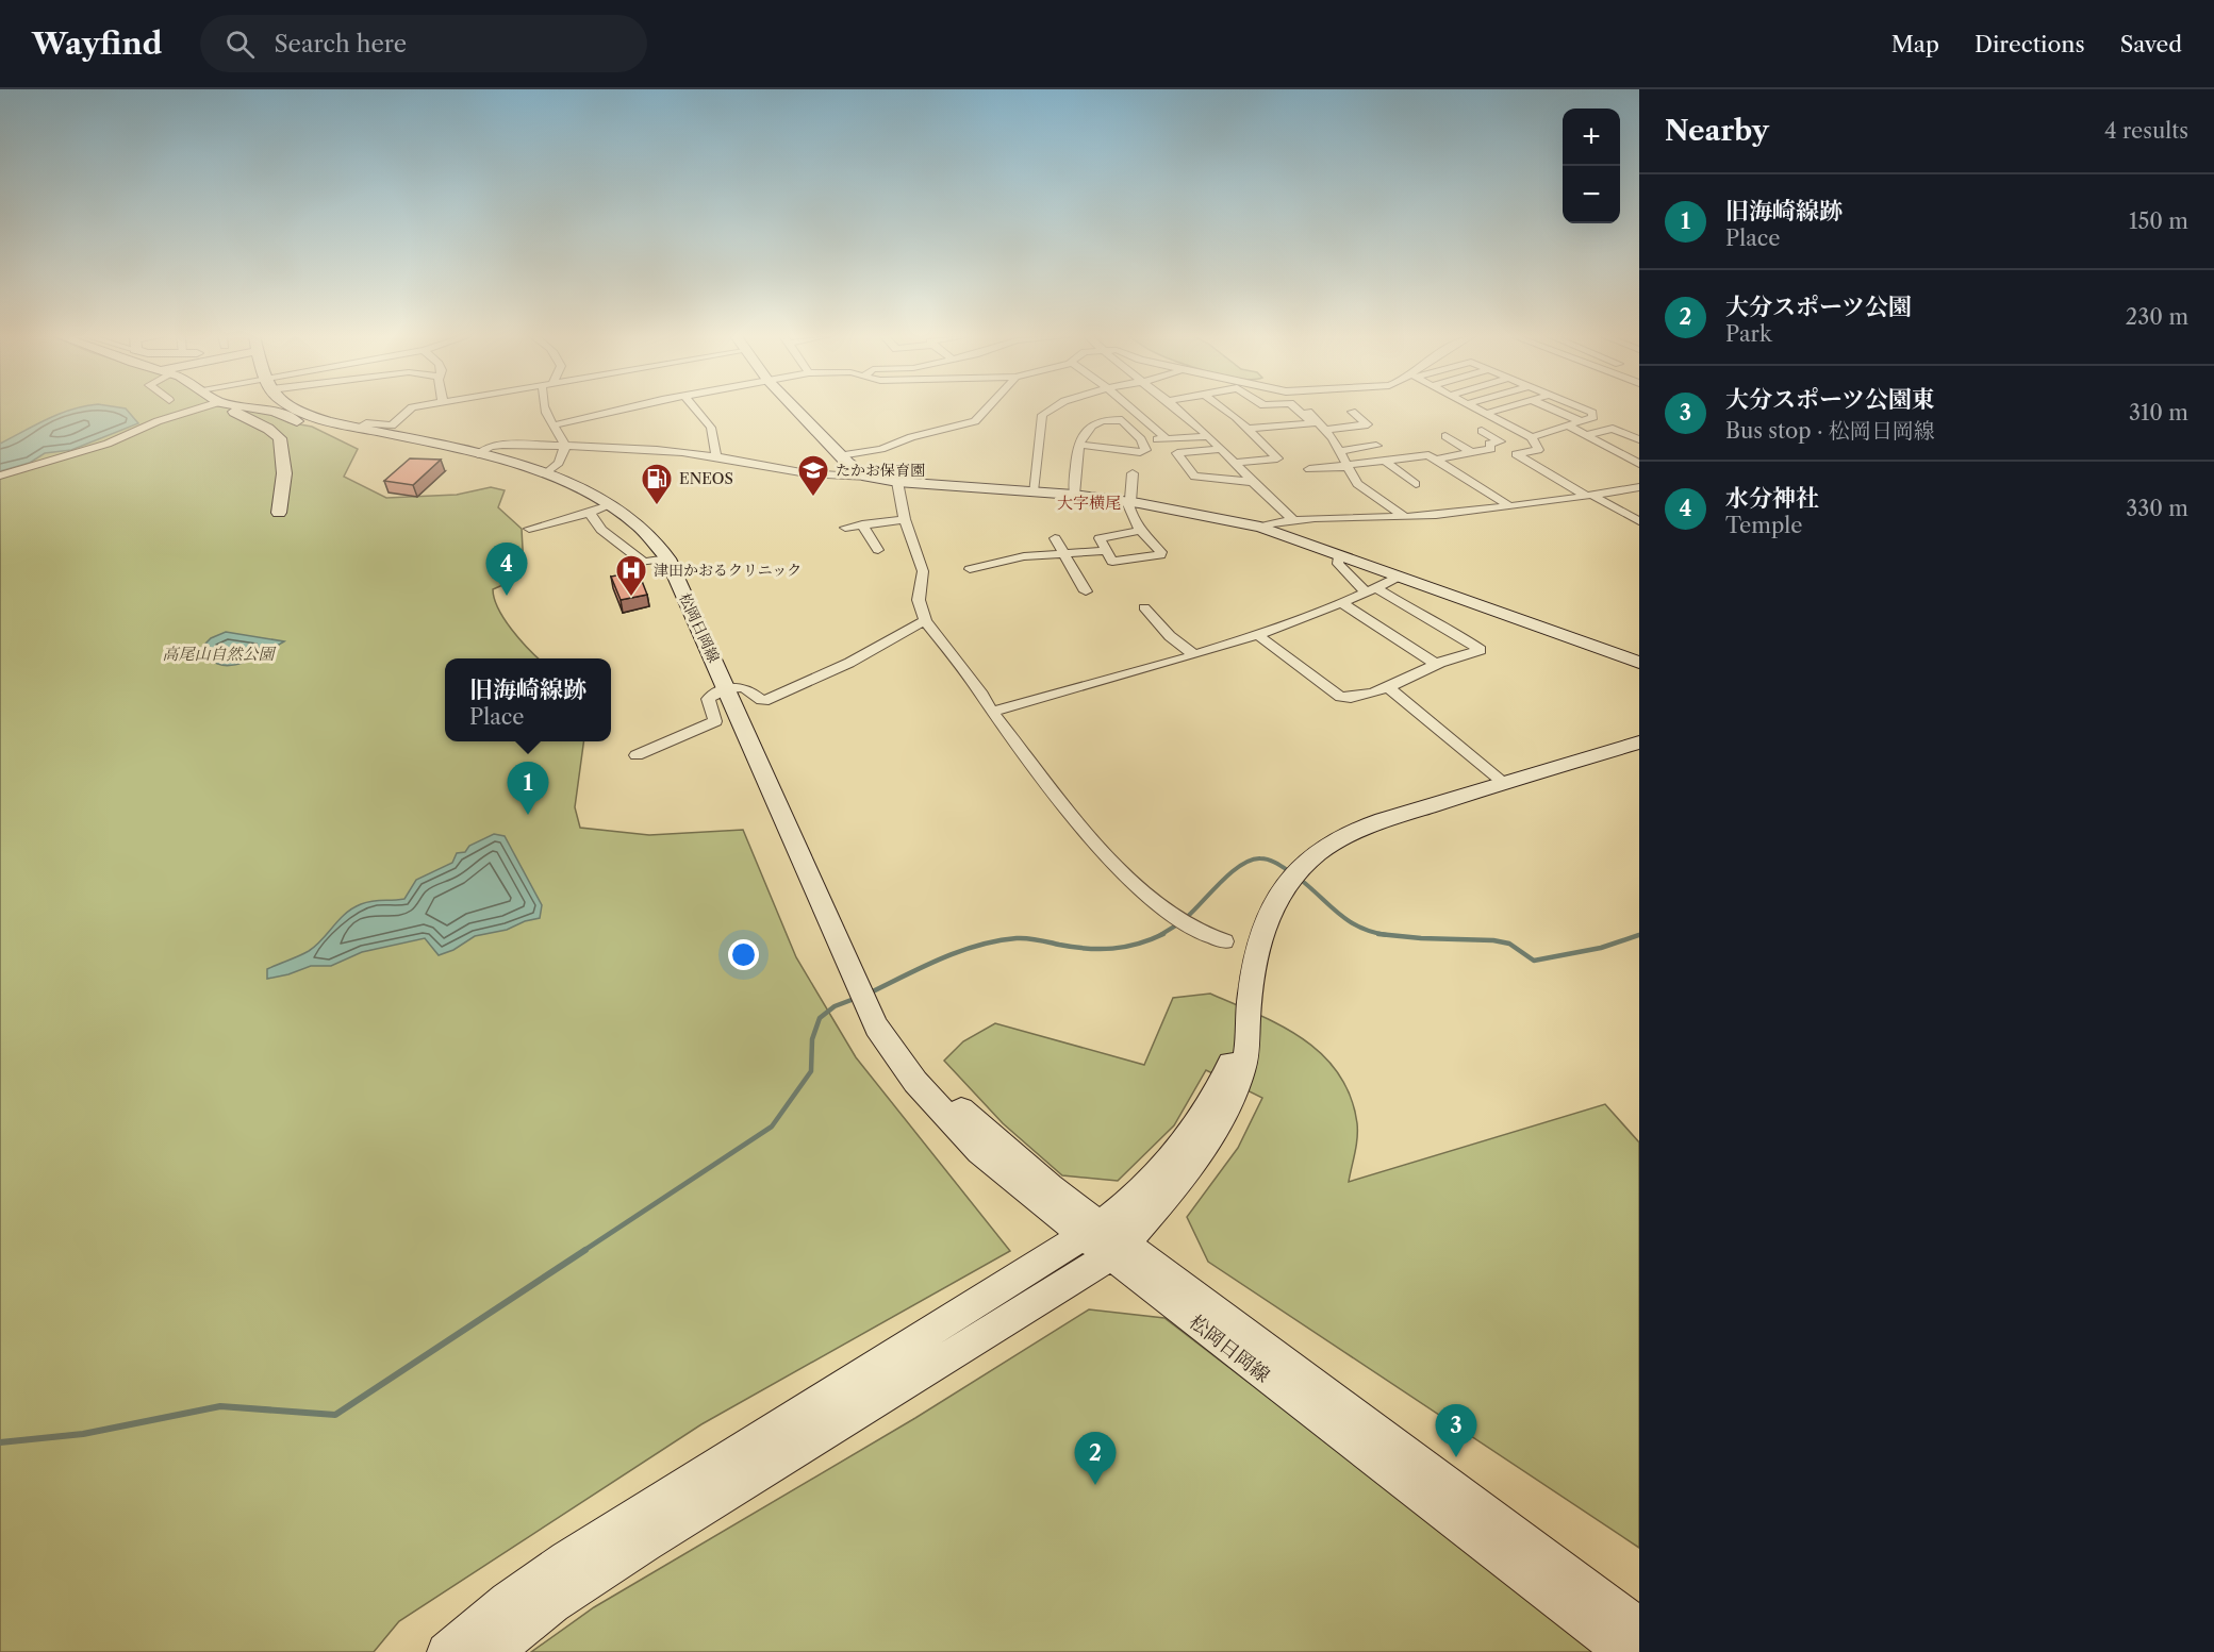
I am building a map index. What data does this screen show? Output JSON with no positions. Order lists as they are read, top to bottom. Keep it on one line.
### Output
{"streets":{"street":["松岡日岡線"]},"districts":["大字横尾"],"parks":["高尾山自然公園"],"places":{"school or university":["たかお保育園"],"fuel station":["ENEOS"],"hospital":["津田かおるクリニック"]},"page":{"header":"Wayfind","search":"Search here","nav":["Map","Directions","Saved"],"heading":["Nearby","4 results"],"map_buttons":["+","−"],"list":[{"mark":"1","name":"旧海崎線跡","note":"Place","value":"150 m"},{"mark":"2","name":"大分スポーツ公園","note":"Park","value":"230 m"},{"mark":"3","name":"大分スポーツ公園東","note":"Bus stop · 松岡日岡線","value":"310 m"},{"mark":"4","name":"水分神社","note":"Temple","value":"330 m"}],"pins":["4","1","3","2"],"popup":["旧海崎線跡","Place"]}}
